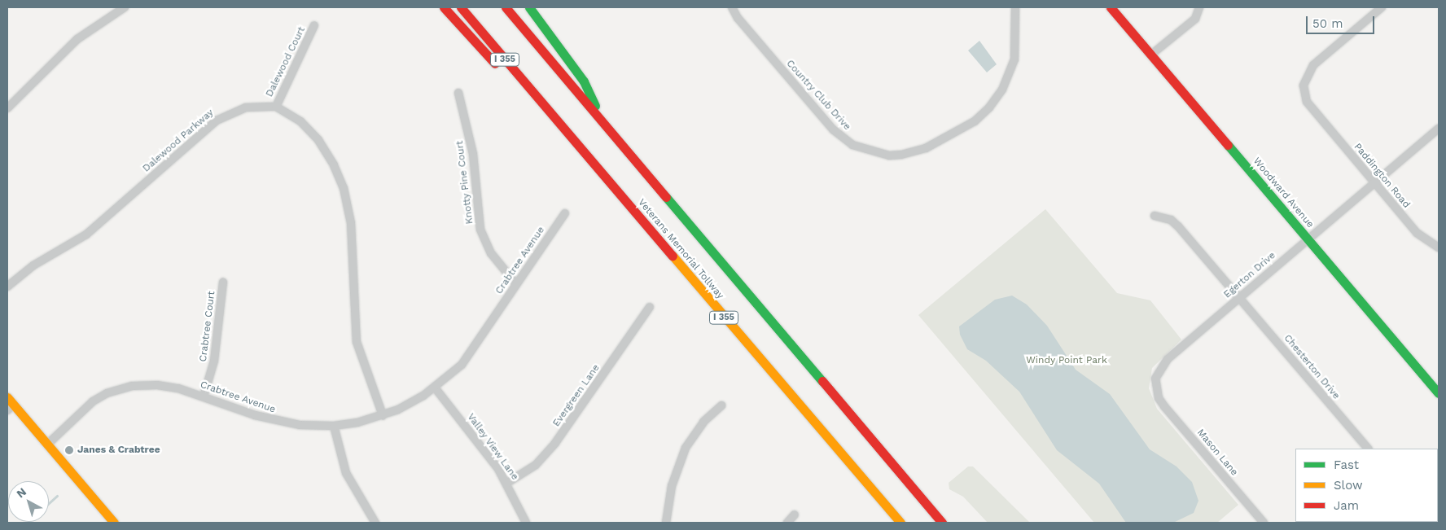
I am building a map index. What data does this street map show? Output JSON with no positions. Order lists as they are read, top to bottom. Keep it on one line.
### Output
{"streets":{"main road":["I 355","Woodward Avenue","Veterans Memorial Tollway"],"street":["Dalewood Court","Country Club Drive","Dalewood Parkway","Paddington Road","Knotty Pine Court","Crabtree Avenue","Egerton Drive","Crabtree Court","Chesterton Drive","Evergreen Lane","Valley View Lane","Mason Lane"]},"crossings":[["Dalewood Court","Dalewood Parkway"],["Paddington Road","Egerton Drive"],["Knotty Pine Court","Crabtree Avenue"],["Woodward Avenue","Egerton Drive"],["Crabtree Avenue","Crabtree Court"],["Crabtree Avenue","Valley View Lane"],["Egerton Drive","Chesterton Drive"],["Egerton Drive","Mason Lane"],["Evergreen Lane","Valley View Lane"]],"parks":["Windy Point Park"],"places":["Janes & Crabtree"],"legend":["Fast","Slow","Jam"],"scale_bar":"50 m","north":"top left"}
